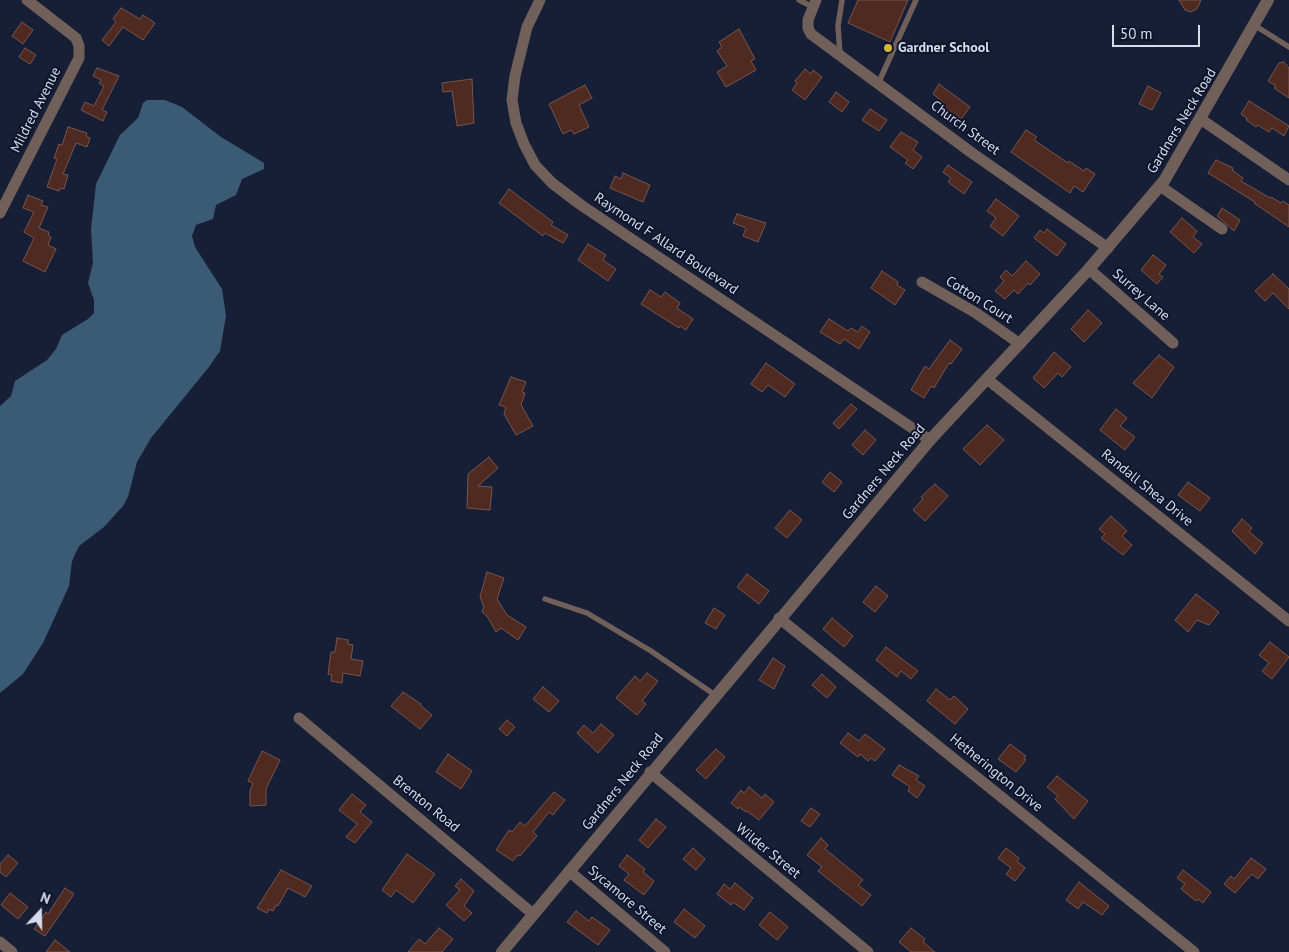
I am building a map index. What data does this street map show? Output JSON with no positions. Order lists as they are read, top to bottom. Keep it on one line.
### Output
{"streets":{"street":["Mildred Avenue","Gardners Neck Road","Church Street","Raymond F Allard Boulevard","Surrey Lane","Cotton Court","Randall Shea Drive","Hetherington Drive","Brenton Road","Wilder Street","Sycamore Street"]},"crossings":[["Gardners Neck Road","Church Street"],["Gardners Neck Road","Raymond F Allard Boulevard"],["Gardners Neck Road","Surrey Lane"],["Gardners Neck Road","Cotton Court"],["Gardners Neck Road","Randall Shea Drive"],["Gardners Neck Road","Hetherington Drive"],["Gardners Neck Road","Brenton Road"],["Gardners Neck Road","Wilder Street"],["Gardners Neck Road","Sycamore Street"]],"places":["Gardner School"],"scale_bar":"50 m","north":"top"}
